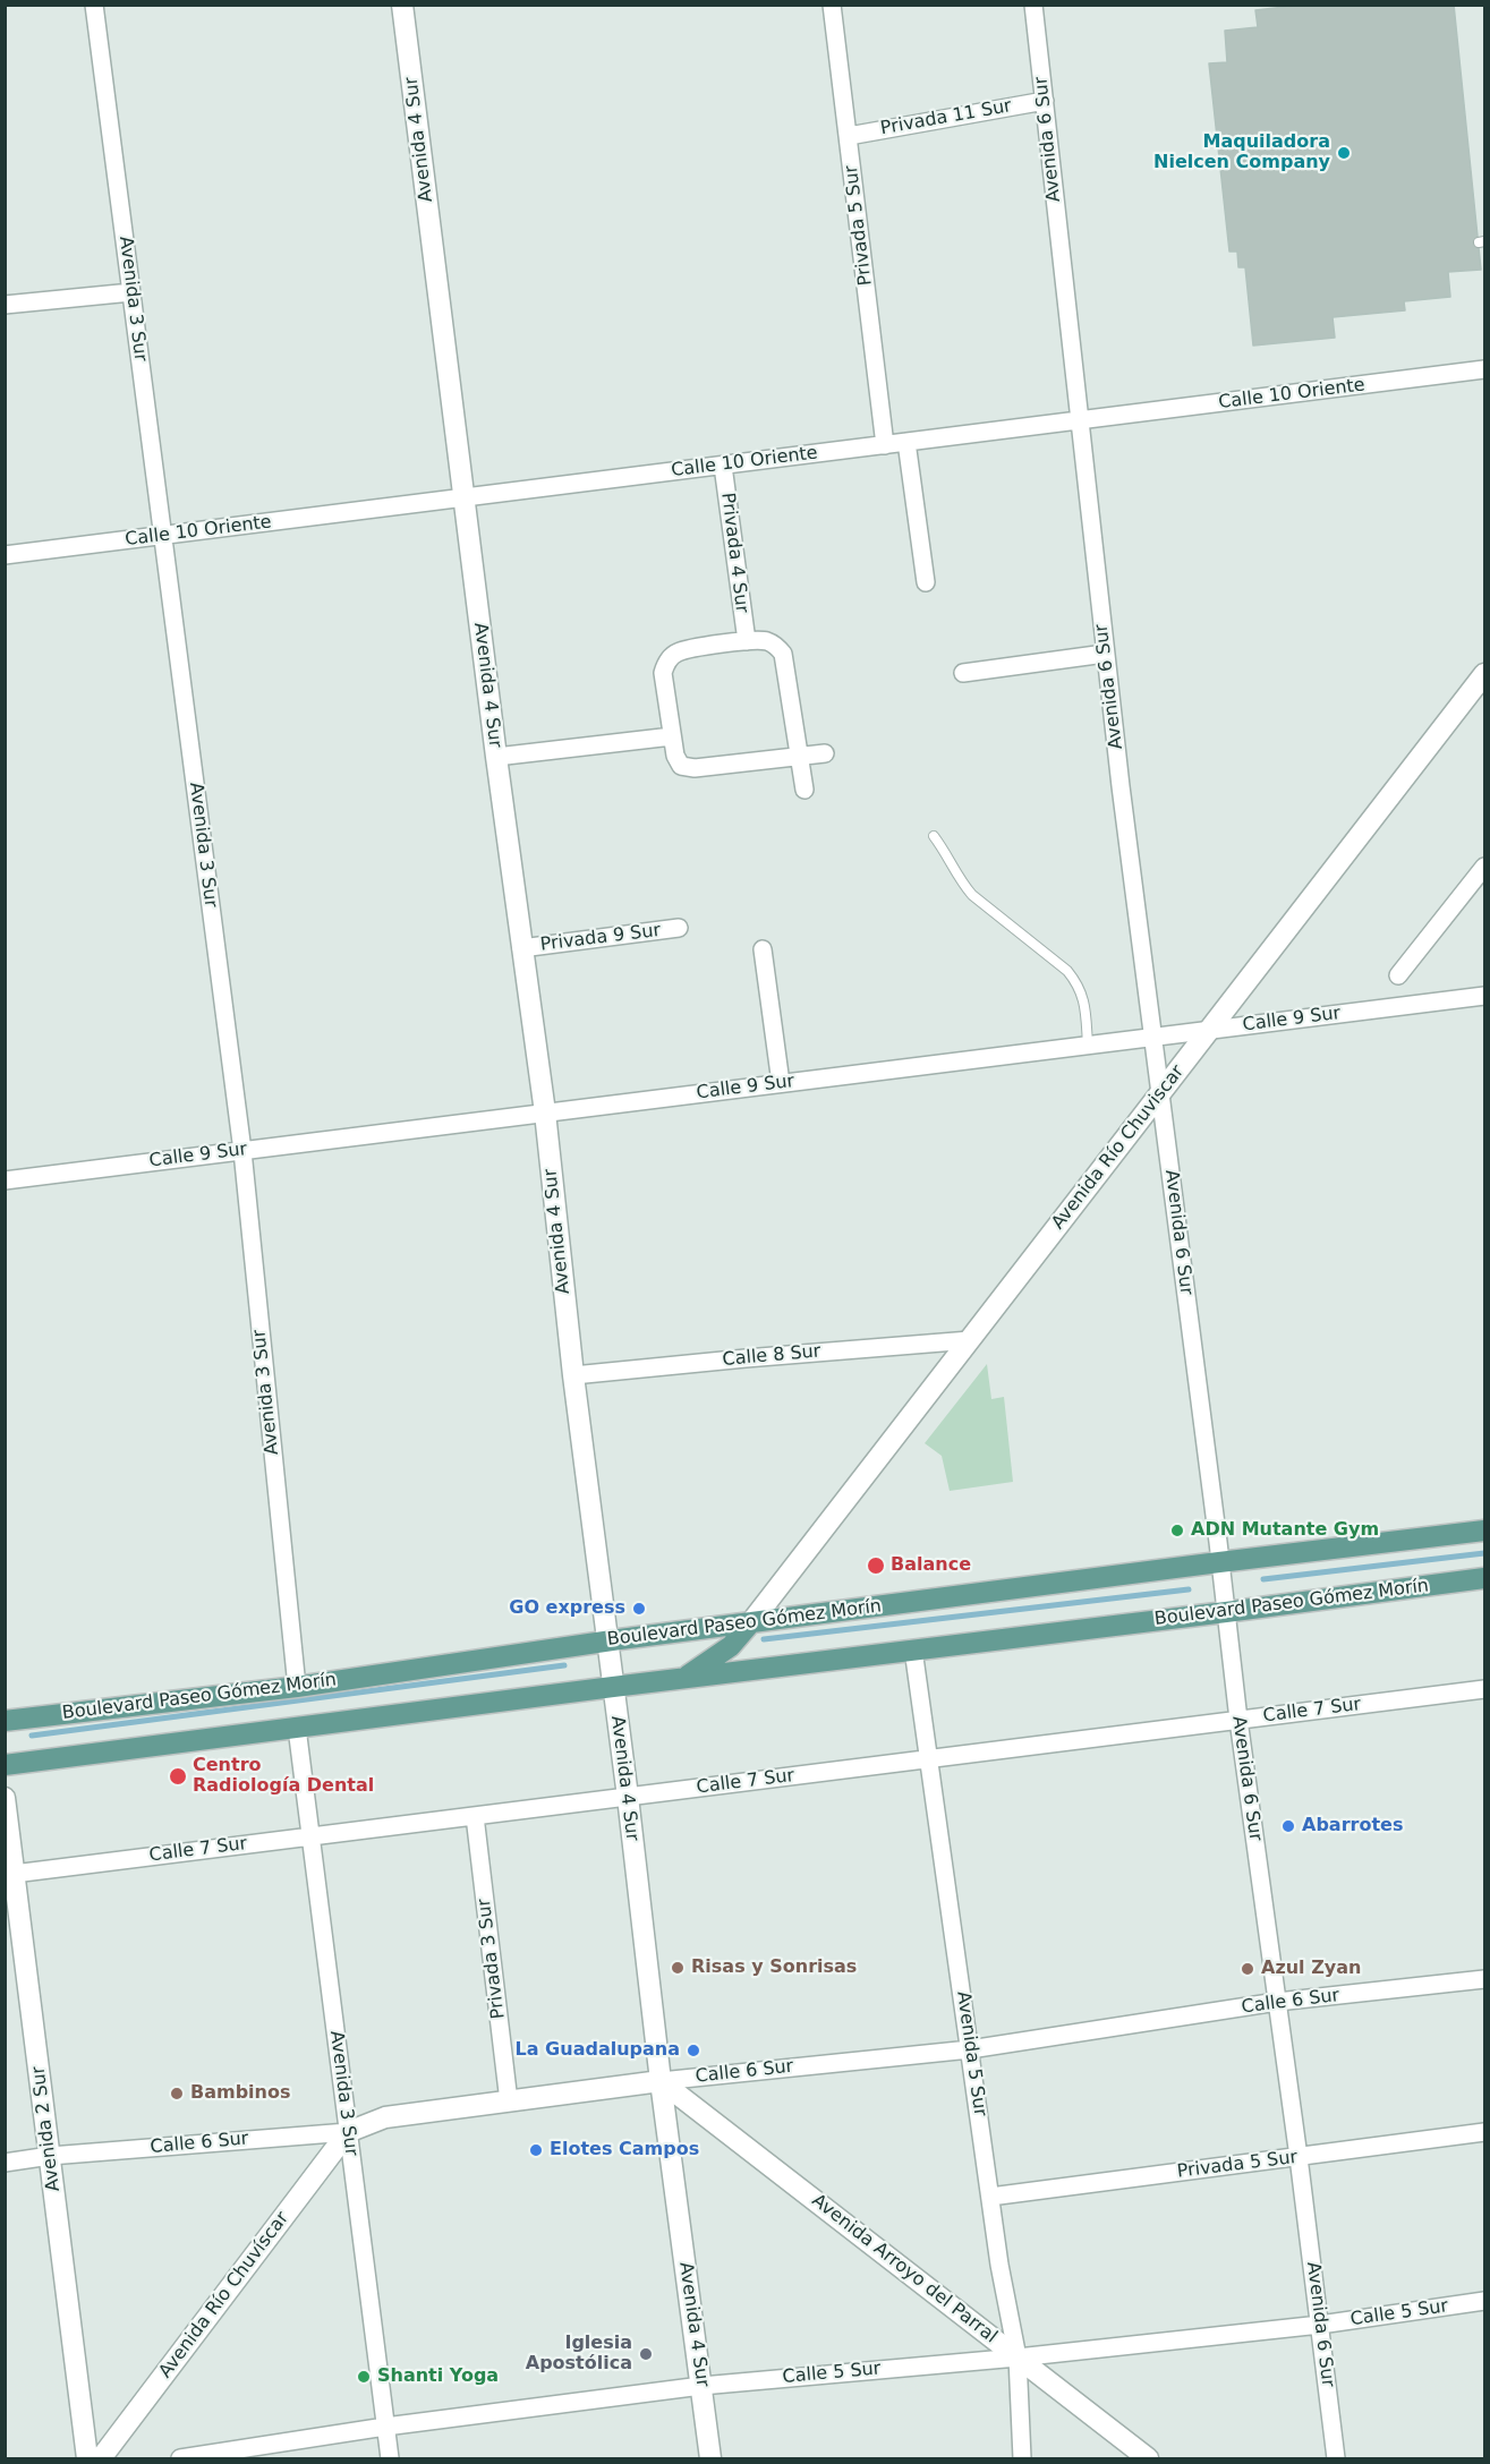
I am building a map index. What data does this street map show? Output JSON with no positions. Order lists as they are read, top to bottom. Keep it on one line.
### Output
{"streets":{"main road":["Boulevard Paseo Gómez Morín"],"street":["Privada 11 Sur","Avenida 4 Sur","Avenida 6 Sur","Privada 5 Sur","Avenida 3 Sur","Calle 10 Oriente","Privada 4 Sur","Privada 9 Sur","Calle 9 Sur","Avenida Río Chuviscar","Calle 8 Sur","Calle 7 Sur","Privada 3 Sur","Calle 6 Sur","Avenida 5 Sur","Avenida 2 Sur","Avenida Arroyo del Parral","Avenida Río Chuvíscar","Calle 5 Sur"]},"crossings":[["Privada 11 Sur","Avenida 6 Sur"],["Privada 11 Sur","Privada 5 Sur"],["Avenida 4 Sur","Calle 10 Oriente"],["Avenida 4 Sur","Privada 9 Sur"],["Avenida 4 Sur","Calle 9 Sur"],["Avenida 4 Sur","Calle 8 Sur"],["Avenida 4 Sur","Boulevard Paseo Gómez Morín"],["Avenida 4 Sur","Calle 7 Sur"],["Avenida 4 Sur","Calle 6 Sur"],["Avenida 4 Sur","Avenida Arroyo del Parral"],["Avenida 4 Sur","Calle 5 Sur"],["Avenida 6 Sur","Privada 5 Sur"],["Avenida 6 Sur","Calle 10 Oriente"],["Avenida 6 Sur","Calle 9 Sur"],["Avenida 6 Sur","Avenida Río Chuviscar"],["Avenida 6 Sur","Boulevard Paseo Gómez Morín"],["Avenida 6 Sur","Calle 7 Sur"],["Avenida 6 Sur","Calle 6 Sur"],["Avenida 6 Sur","Calle 5 Sur"],["Privada 5 Sur","Calle 10 Oriente"],["Privada 5 Sur","Avenida 5 Sur"],["Avenida 3 Sur","Calle 10 Oriente"],["Avenida 3 Sur","Calle 9 Sur"],["Avenida 3 Sur","Boulevard Paseo Gómez Morín"],["Avenida 3 Sur","Calle 7 Sur"],["Avenida 3 Sur","Calle 6 Sur"],["Avenida 3 Sur","Avenida Río Chuvíscar"],["Avenida 3 Sur","Calle 5 Sur"],["Calle 10 Oriente","Privada 4 Sur"],["Calle 9 Sur","Avenida Río Chuviscar"],["Avenida Río Chuviscar","Calle 8 Sur"],["Avenida Río Chuviscar","Boulevard Paseo Gómez Morín"],["Boulevard Paseo Gómez Morín","Avenida 5 Sur"],["Calle 7 Sur","Privada 3 Sur"],["Calle 7 Sur","Avenida 5 Sur"],["Calle 7 Sur","Avenida 2 Sur"],["Privada 3 Sur","Calle 6 Sur"],["Calle 6 Sur","Avenida 5 Sur"],["Calle 6 Sur","Avenida 2 Sur"],["Calle 6 Sur","Avenida Arroyo del Parral"],["Calle 6 Sur","Avenida Río Chuvíscar"],["Avenida 5 Sur","Avenida Arroyo del Parral"],["Avenida 5 Sur","Calle 5 Sur"],["Avenida Arroyo del Parral","Calle 5 Sur"]],"places":["Maquiladora Nielcen Company","ADN Mutante Gym","Balance","GO express","Centro Radiología Dental","Abarrotes","Risas y Sonrisas","Azul Zyan","La Guadalupana","Bambinos","Elotes Campos","Iglesia Apostólica","Shanti Yoga"]}
